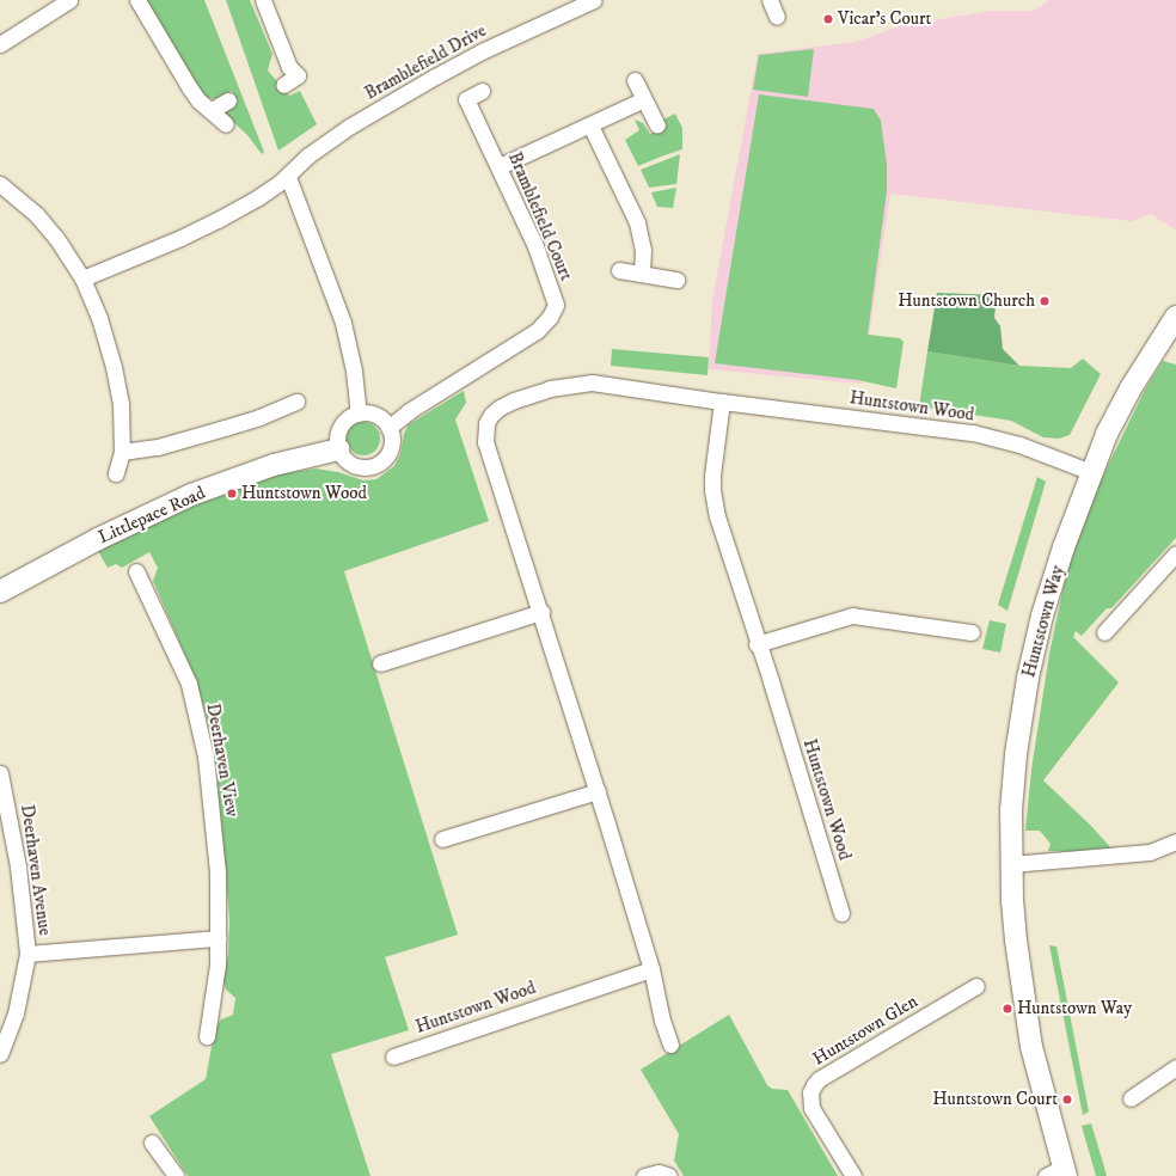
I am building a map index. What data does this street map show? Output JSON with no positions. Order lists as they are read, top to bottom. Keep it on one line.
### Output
{"streets":{"street":["Bramblefield Drive","Bramblefield Court","Huntstown Wood","Littlepace Road","Huntstown Way","Deerhaven View","Deerhaven Avenue","Huntstown Glen"]},"crossings":[["Bramblefield Court","Littlepace Road"],["Huntstown Wood","Huntstown Way"]],"places":["Vicar's Court","Huntstown Church","Huntstown Wood","Huntstown Way","Huntstown Court"]}
